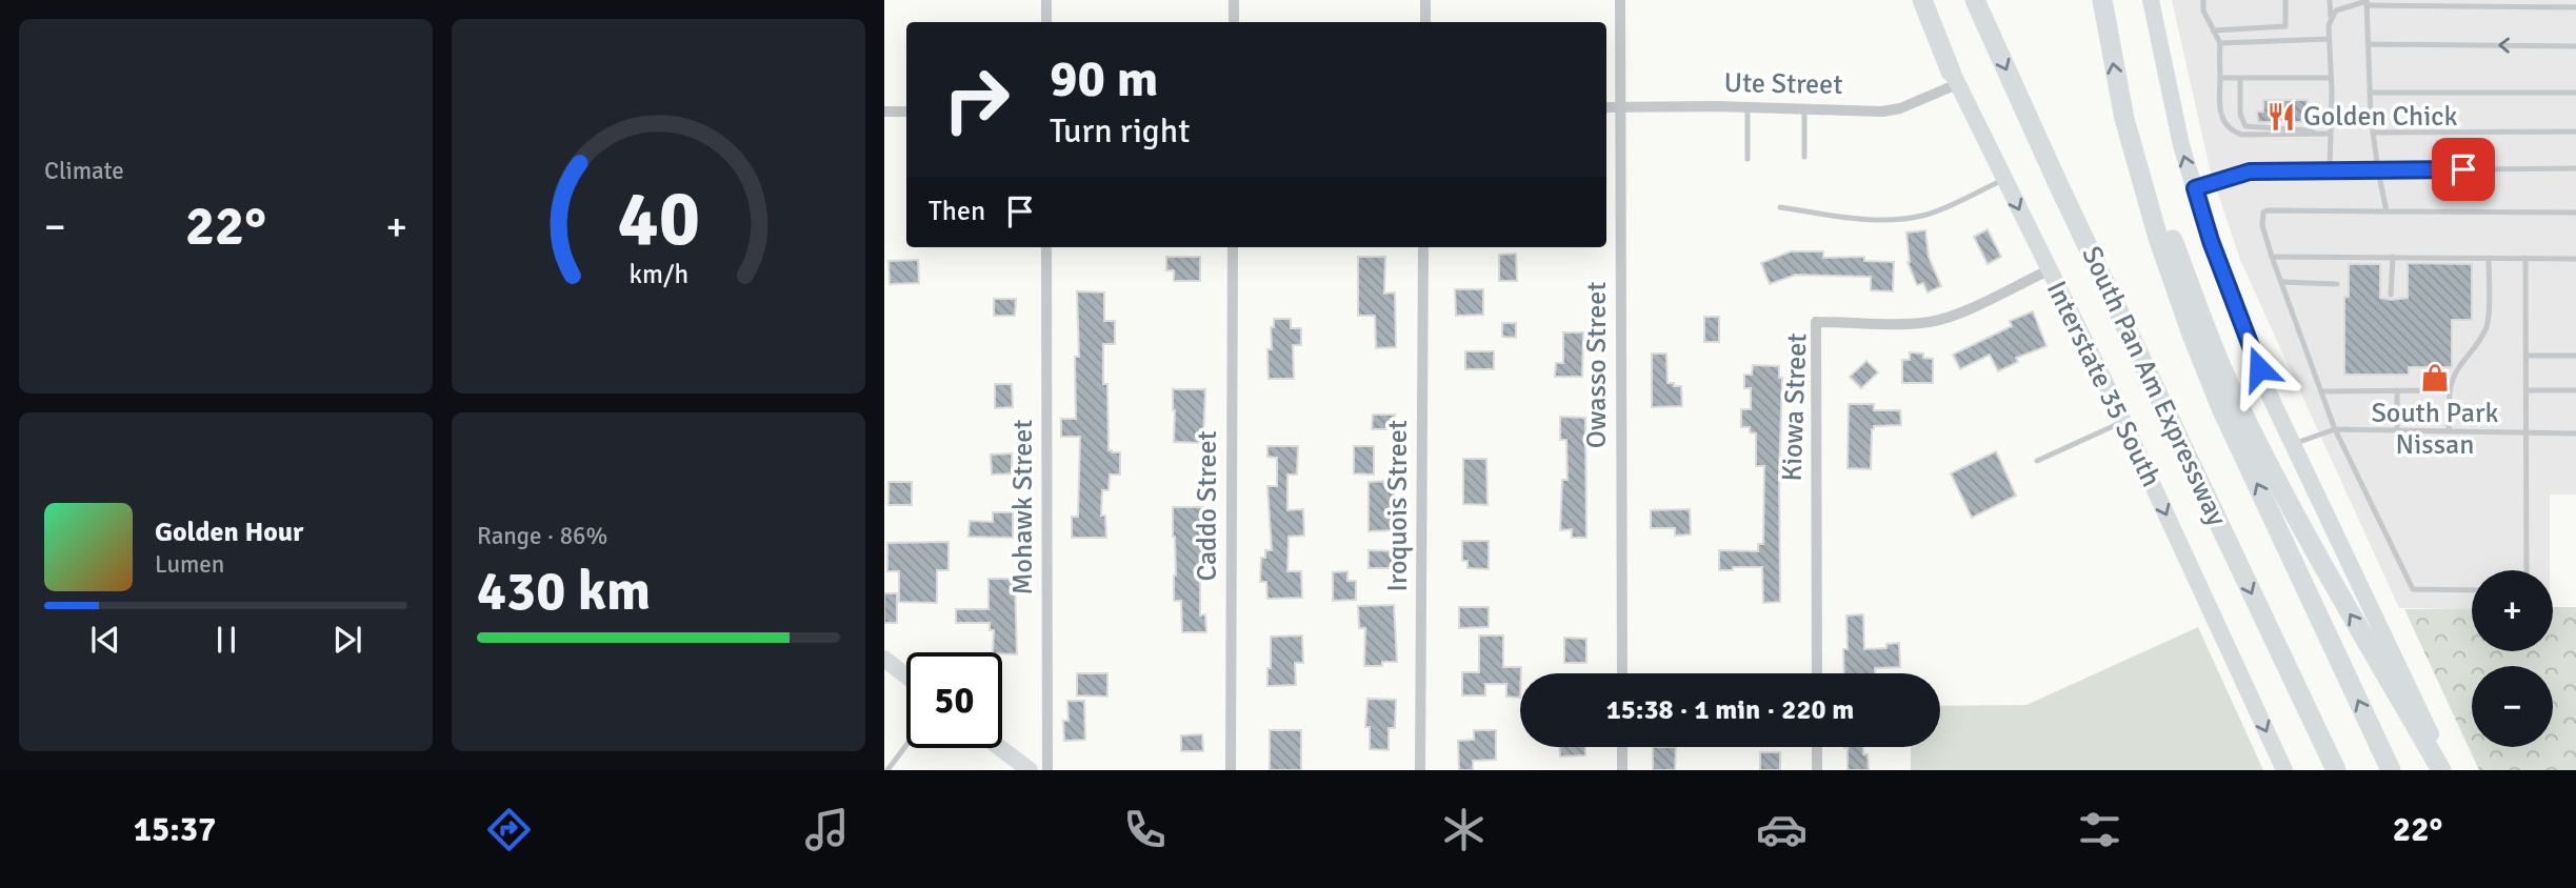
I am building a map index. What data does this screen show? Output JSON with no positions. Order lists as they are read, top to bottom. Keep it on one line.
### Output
{"streets":{"highway":["South Pan Am Expressway"],"main road":["Interstate 35 South"],"street":["Ute Street","Owasso Street","Kiowa Street","Caddo Street","Iroquois Street","Mohawk Street"]},"crossings":[["Ute Street","Owasso Street"],["Ute Street","Interstate 35 South"],["Interstate 35 South","Kiowa Street"]],"places":{"restaurant":["Golden Chick"],"shop":["South Park Nissan"]},"page":{"tile":["Climate",["Range · 86%","430 km"]],"turn":["90 m","Turn right"],"then":"Then","heat":["−","22°","+"],"song":["Golden Hour","Lumen"],"map_buttons":["+","−"],"limit":"50","trip":"15:38 · 1 min · 220 m","tabs":["15:37","22°"],"gauge":["40","km/h"]}}
